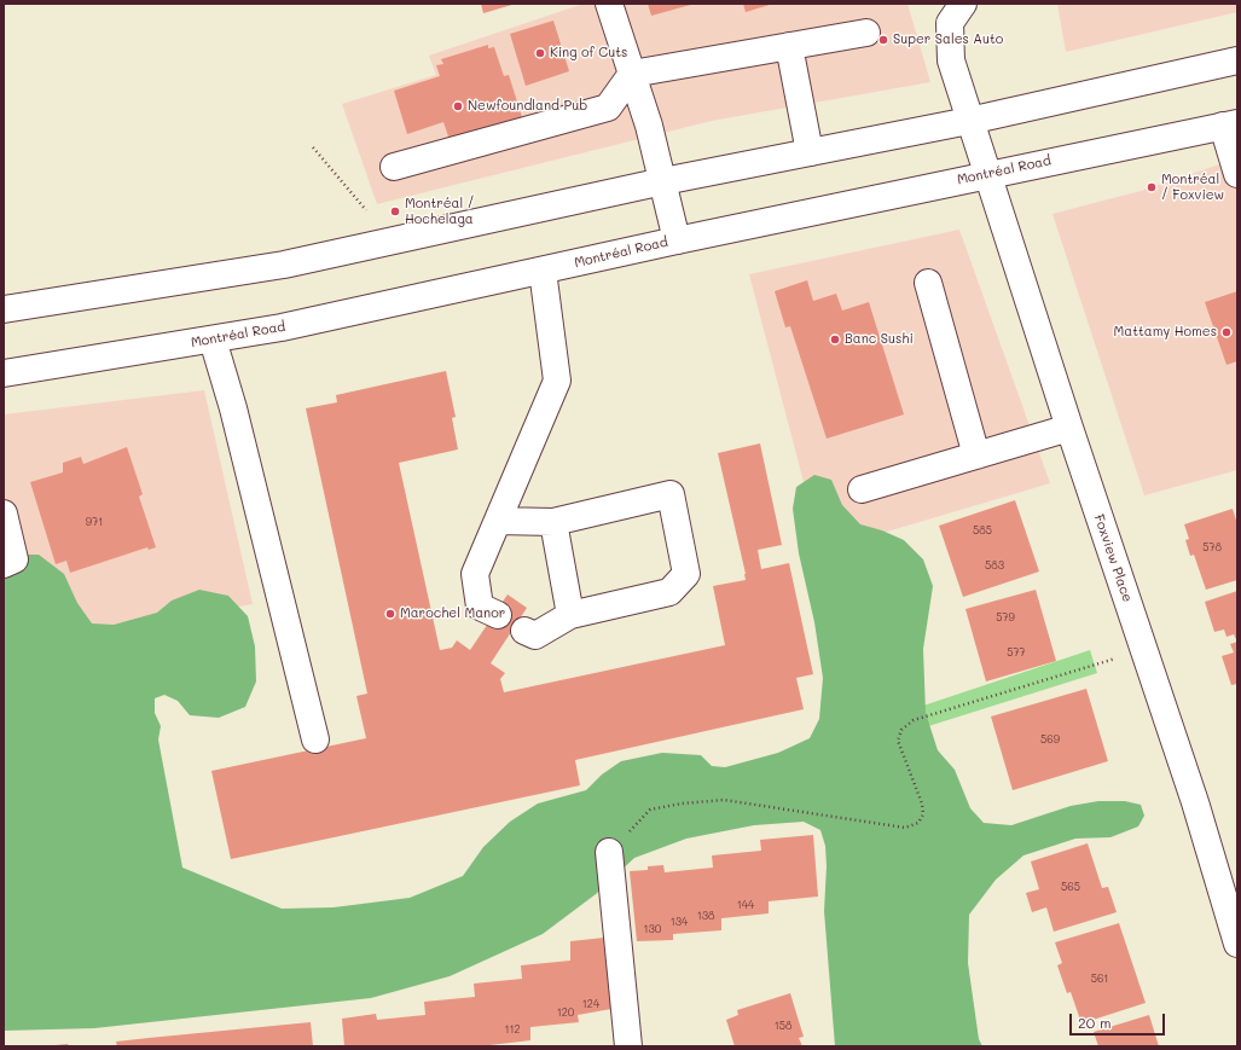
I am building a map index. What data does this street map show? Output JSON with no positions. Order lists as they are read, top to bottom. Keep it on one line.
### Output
{"streets":{"main road":["Montréal Road","Foxview Place"]},"crossings":[["Montréal Road","Foxview Place"]],"places":["Super Sales Auto","King of Cuts","Newfoundland Pub","Montréal / Foxview","Montréal / Hochelaga","Mattamy Homes","Banc Sushi","Marochel Manor"],"house_numbers":["971","585","578","583","579","577","569","565","144","138","134","130","561","124","120","158","112"],"scale_bar":"20 m"}
